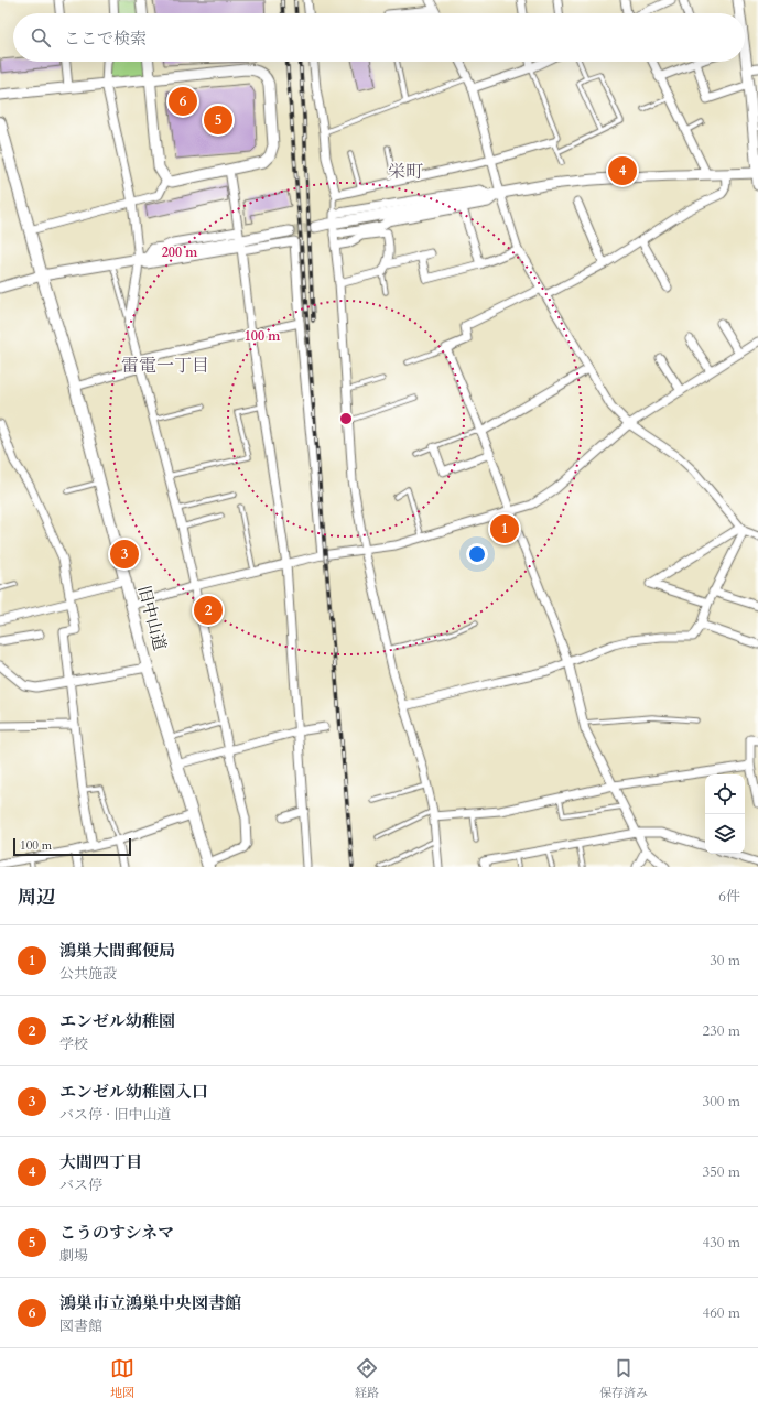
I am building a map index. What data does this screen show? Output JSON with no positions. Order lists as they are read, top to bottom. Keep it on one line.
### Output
{"streets":{"main road":["旧中山道"]},"districts":["栄町","雷電一丁目"],"scale_bar":"100 m","page":{"search":"ここで検索","pins":["6","5","4","1","3","2"],"scale":"100 m","heading":["周辺","6件"],"list":[{"mark":"1","name":"鴻巣大間郵便局","note":"公共施設","value":"30 m"},{"mark":"2","name":"エンゼル幼稚園","note":"学校","value":"230 m"},{"mark":"3","name":"エンゼル幼稚園入口","note":"バス停 · 旧中山道","value":"300 m"},{"mark":"4","name":"大間四丁目","note":"バス停","value":"350 m"},{"mark":"5","name":"こうのすシネマ","note":"劇場","value":"430 m"},{"mark":"6","name":"鴻巣市立鴻巣中央図書館","note":"図書館","value":"460 m"}],"nav":["地図","経路","保存済み"]},"rings":["200 m","100 m"]}
